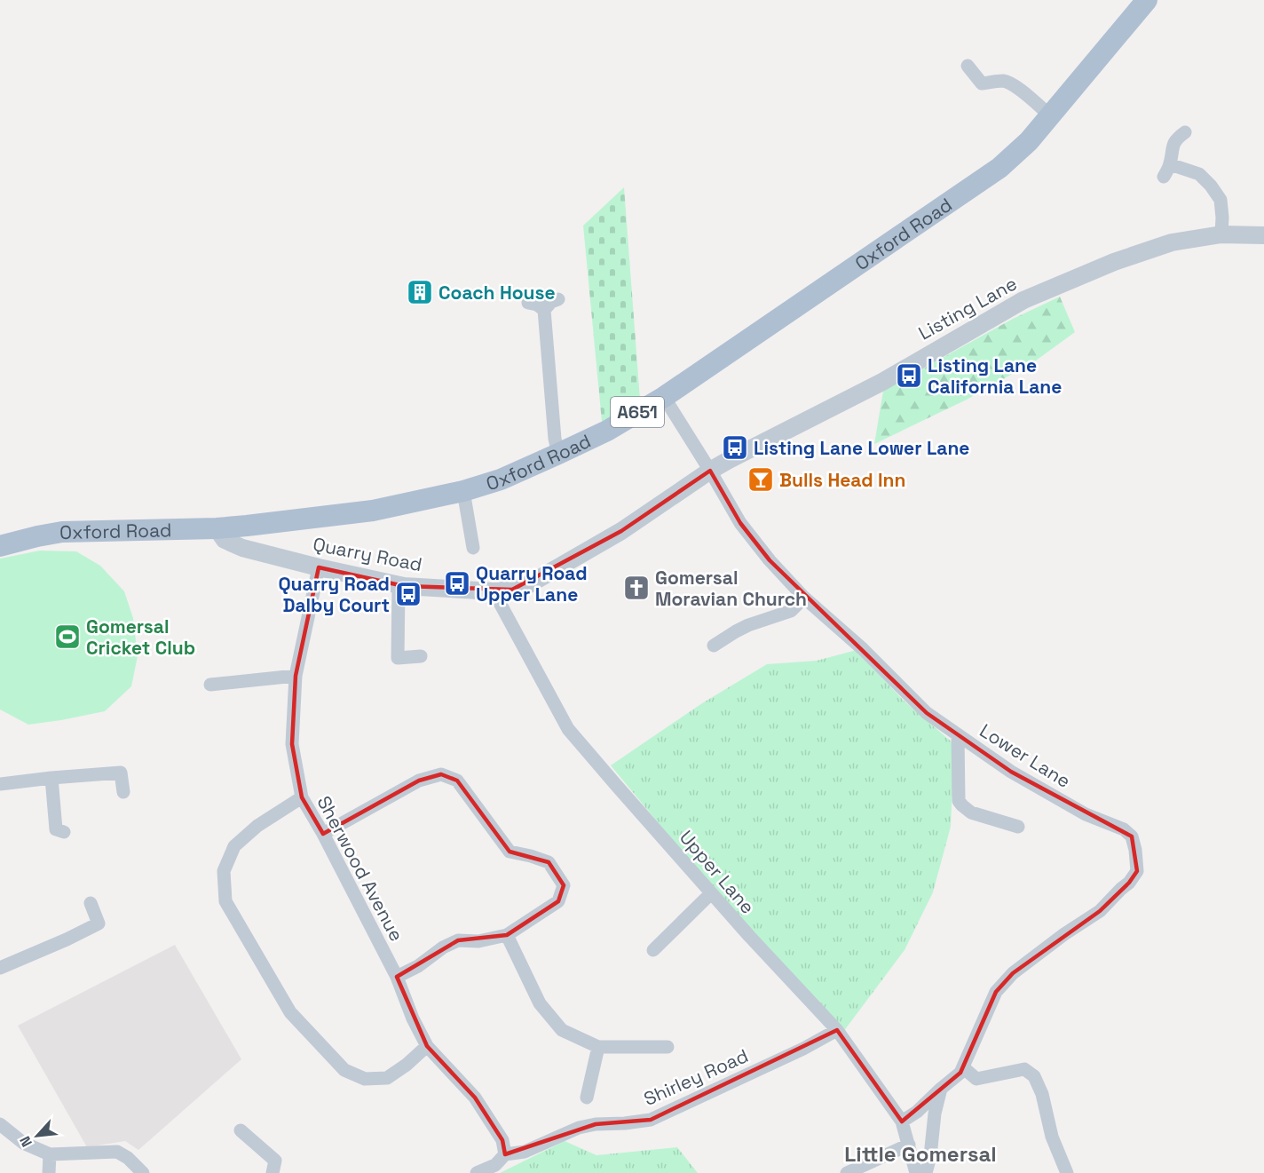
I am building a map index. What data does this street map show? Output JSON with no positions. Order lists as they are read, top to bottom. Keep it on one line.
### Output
{"streets":{"main road":["Oxford Road","A651"],"street":["Listing Lane","Quarry Road","Lower Lane","Sherwood Avenue","Upper Lane","Shirley Road"]},"crossings":[["Oxford Road","Quarry Road"],["Oxford Road","Lower Lane"],["Listing Lane","Quarry Road"],["Listing Lane","Lower Lane"],["Quarry Road","Lower Lane"],["Quarry Road","Sherwood Avenue"],["Quarry Road","Upper Lane"],["Lower Lane","Upper Lane"],["Sherwood Avenue","Shirley Road"],["Upper Lane","Shirley Road"]],"districts":["Little Gomersal"],"places":{"building":["Coach House"],"bus stop":["Listing Lane California Lane","Listing Lane Lower Lane","Quarry Road Upper Lane","Quarry Road Dalby Court"],"bar":["Bulls Head Inn"],"church":["Gomersal Moravian Church"],"sports":["Gomersal Cricket Club"]},"north":"bottom left"}
